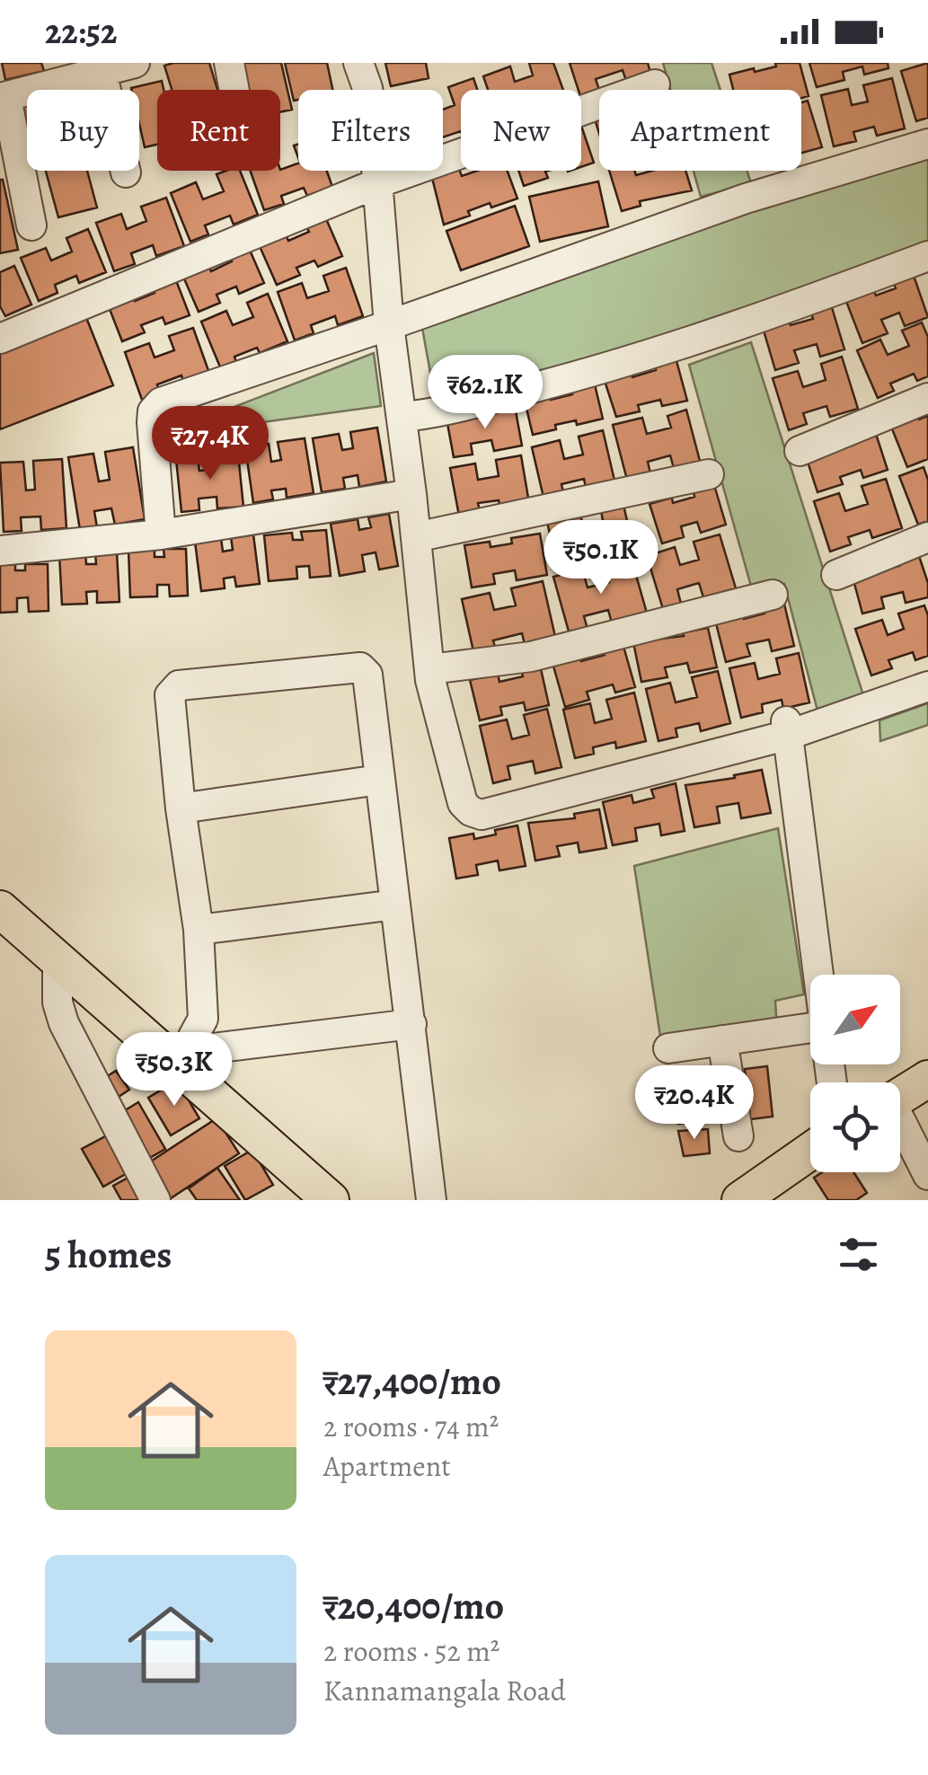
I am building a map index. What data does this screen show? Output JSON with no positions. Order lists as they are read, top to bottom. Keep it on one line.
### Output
{"north":"top right","page":{"status":"22:52","chip":["Buy","Rent","Filters","New","Apartment"],"price":["₹62.1K","₹27.4K","₹50.1K","₹50.3K","₹20.4K"],"heading":"5 homes","list":[{"name":"₹27,400/mo","note":"2 rooms · 74 m² · Apartment"},{"name":"₹20,400/mo","note":"2 rooms · 52 m² · Kannamangala Road"}]}}
